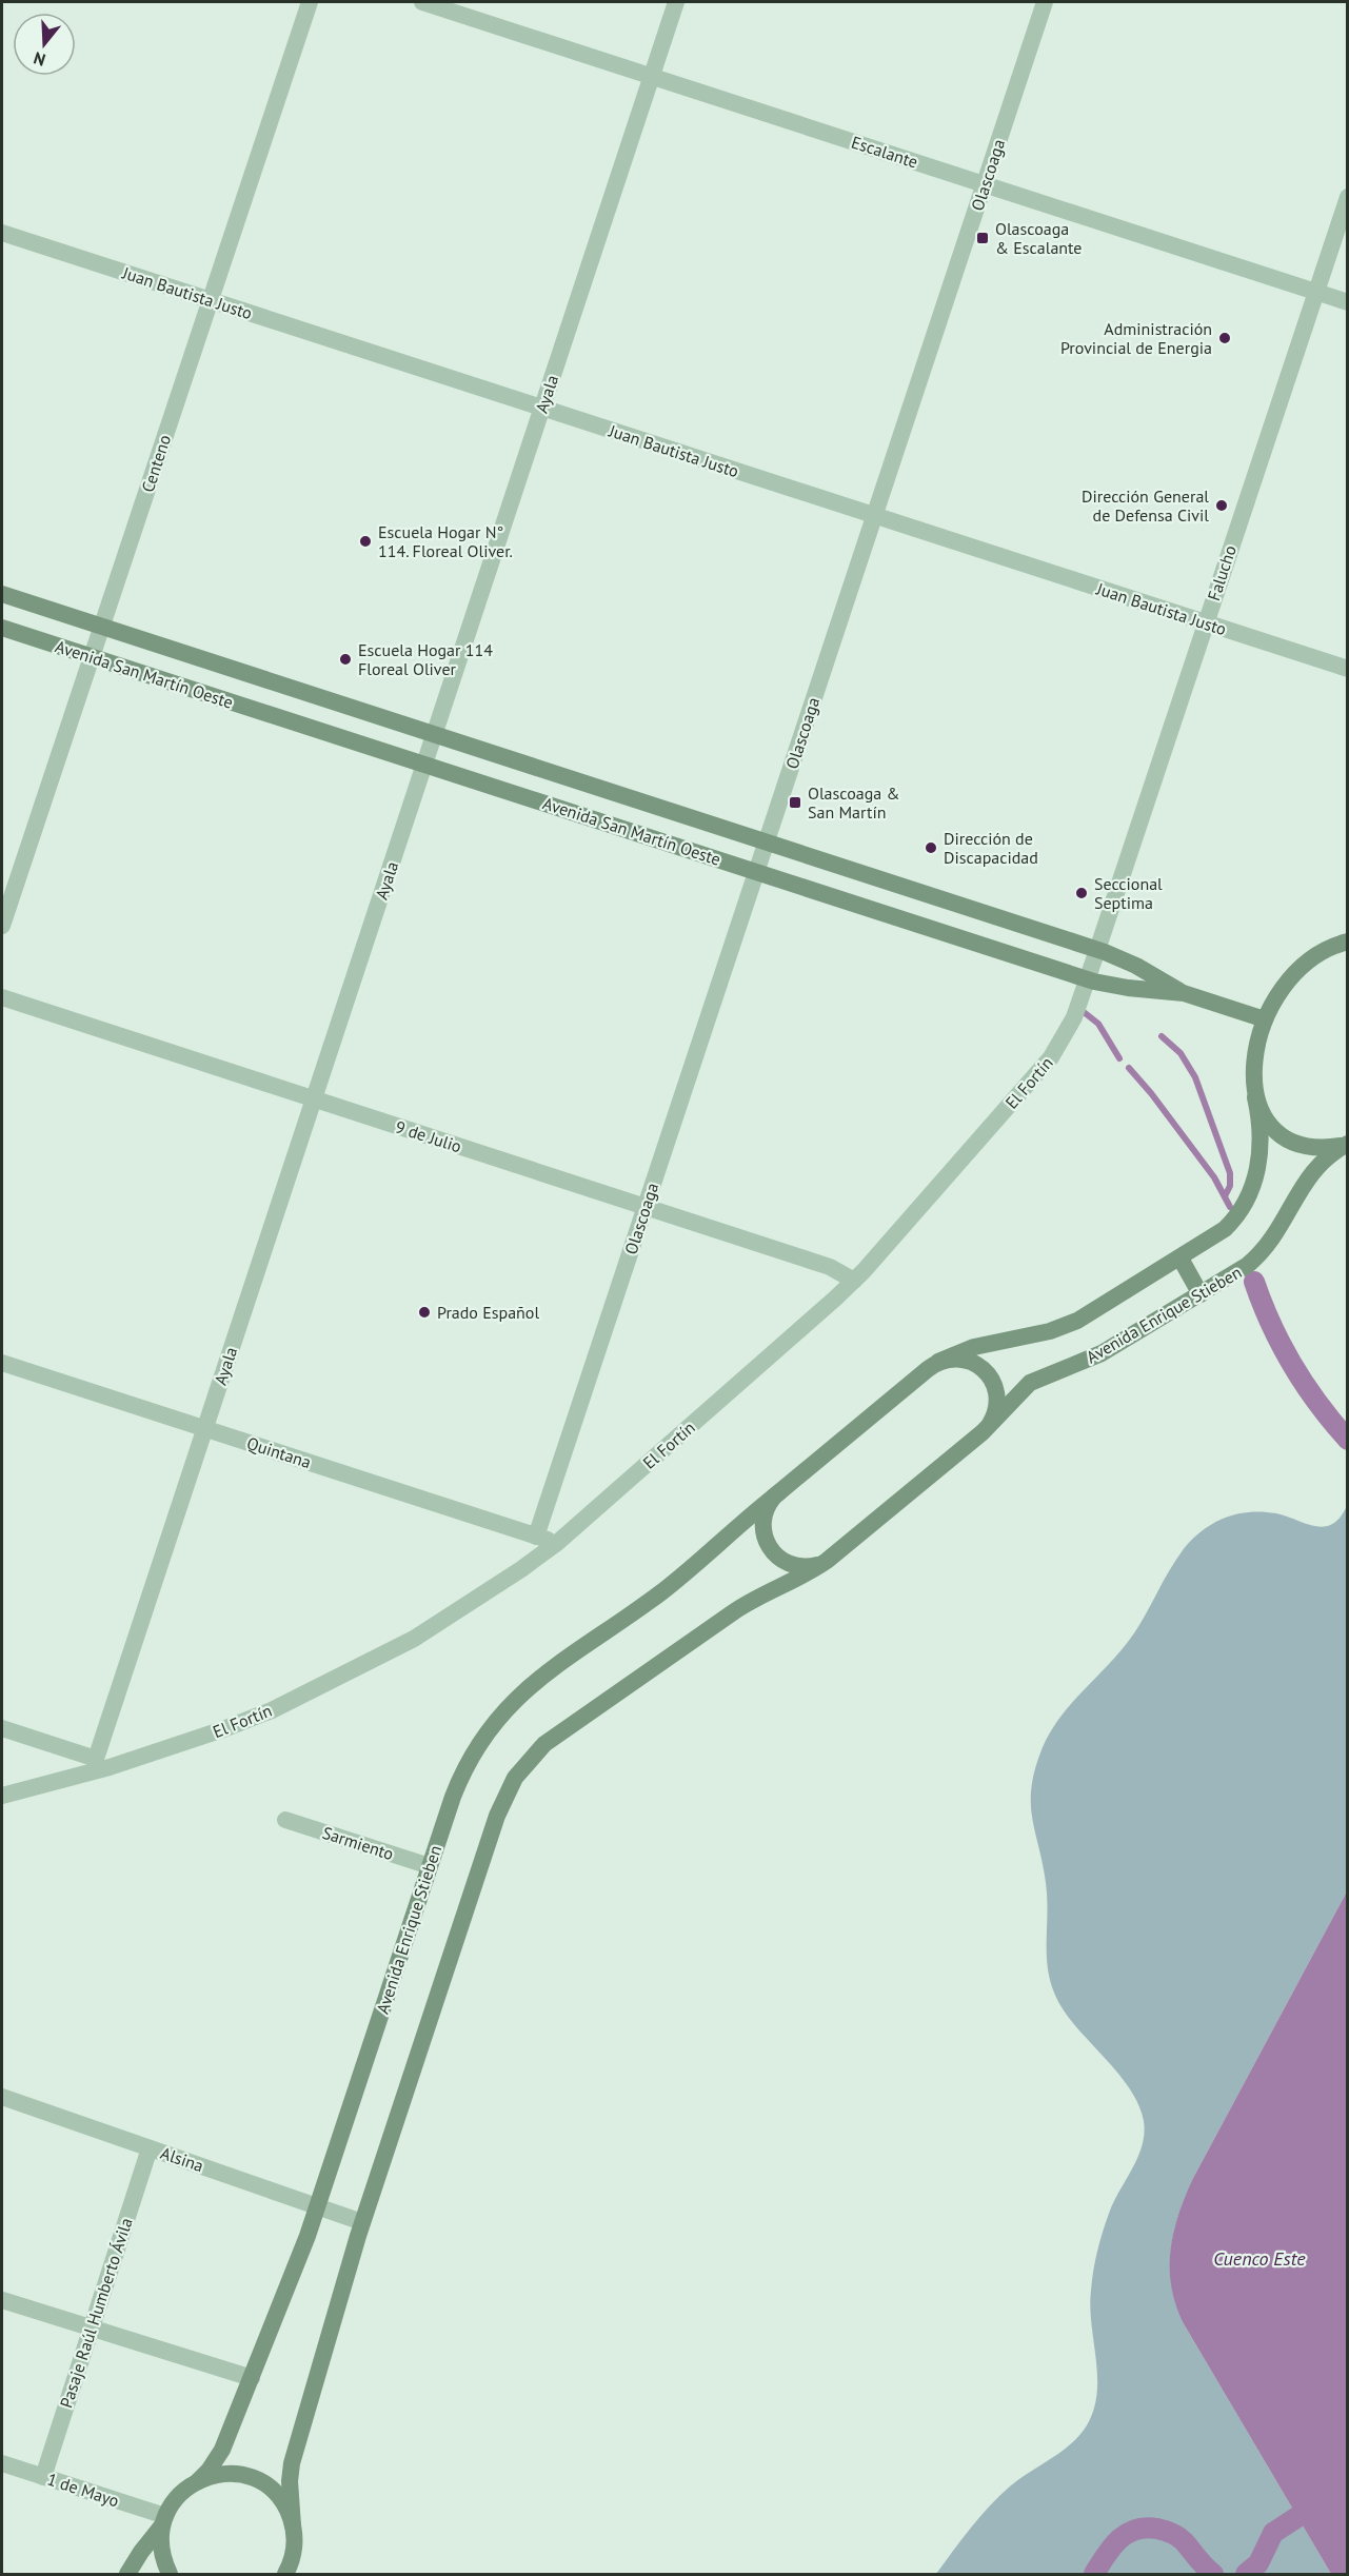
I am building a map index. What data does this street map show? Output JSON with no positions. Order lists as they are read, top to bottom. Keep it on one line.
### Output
{"streets":{"main road":["Avenida San Martín Oeste","Avenida Enrique Stieben"],"street":["Escalante","Olascoaga","Juan Bautista Justo","Ayala","Centeno","Falucho","El Fortín","9 de Julio","Quintana","Sarmiento","Alsina","Pasaje Raúl Humberto Ávila","1 de Mayo"]},"crossings":[["Escalante","Olascoaga"],["Escalante","Ayala"],["Escalante","Falucho"],["Olascoaga","Juan Bautista Justo"],["Olascoaga","Avenida San Martín Oeste"],["Olascoaga","9 de Julio"],["Olascoaga","Quintana"],["Juan Bautista Justo","Ayala"],["Juan Bautista Justo","Centeno"],["Juan Bautista Justo","Falucho"],["Ayala","Avenida San Martín Oeste"],["Ayala","El Fortín"],["Ayala","9 de Julio"],["Ayala","Quintana"],["Centeno","Avenida San Martín Oeste"],["Falucho","Avenida San Martín Oeste"],["Falucho","El Fortín"],["Avenida San Martín Oeste","El Fortín"],["El Fortín","9 de Julio"],["El Fortín","Quintana"],["Avenida Enrique Stieben","Sarmiento"],["Avenida Enrique Stieben","Alsina"],["Avenida Enrique Stieben","1 de Mayo"],["Alsina","Pasaje Raúl Humberto Ávila"],["Pasaje Raúl Humberto Ávila","1 de Mayo"]],"water":["Cuenco Este"],"places":{"transit":["Olascoaga & Escalante","Olascoaga & San Martín"],"other":["Administración Provincial de Energia","Dirección General de Defensa Civil","Escuela Hogar N° 114. Floreal Oliver.","Escuela Hogar 114 Floreal Oliver","Dirección de Discapacidad","Seccional Septima","Prado Español"]},"north":"bottom"}
